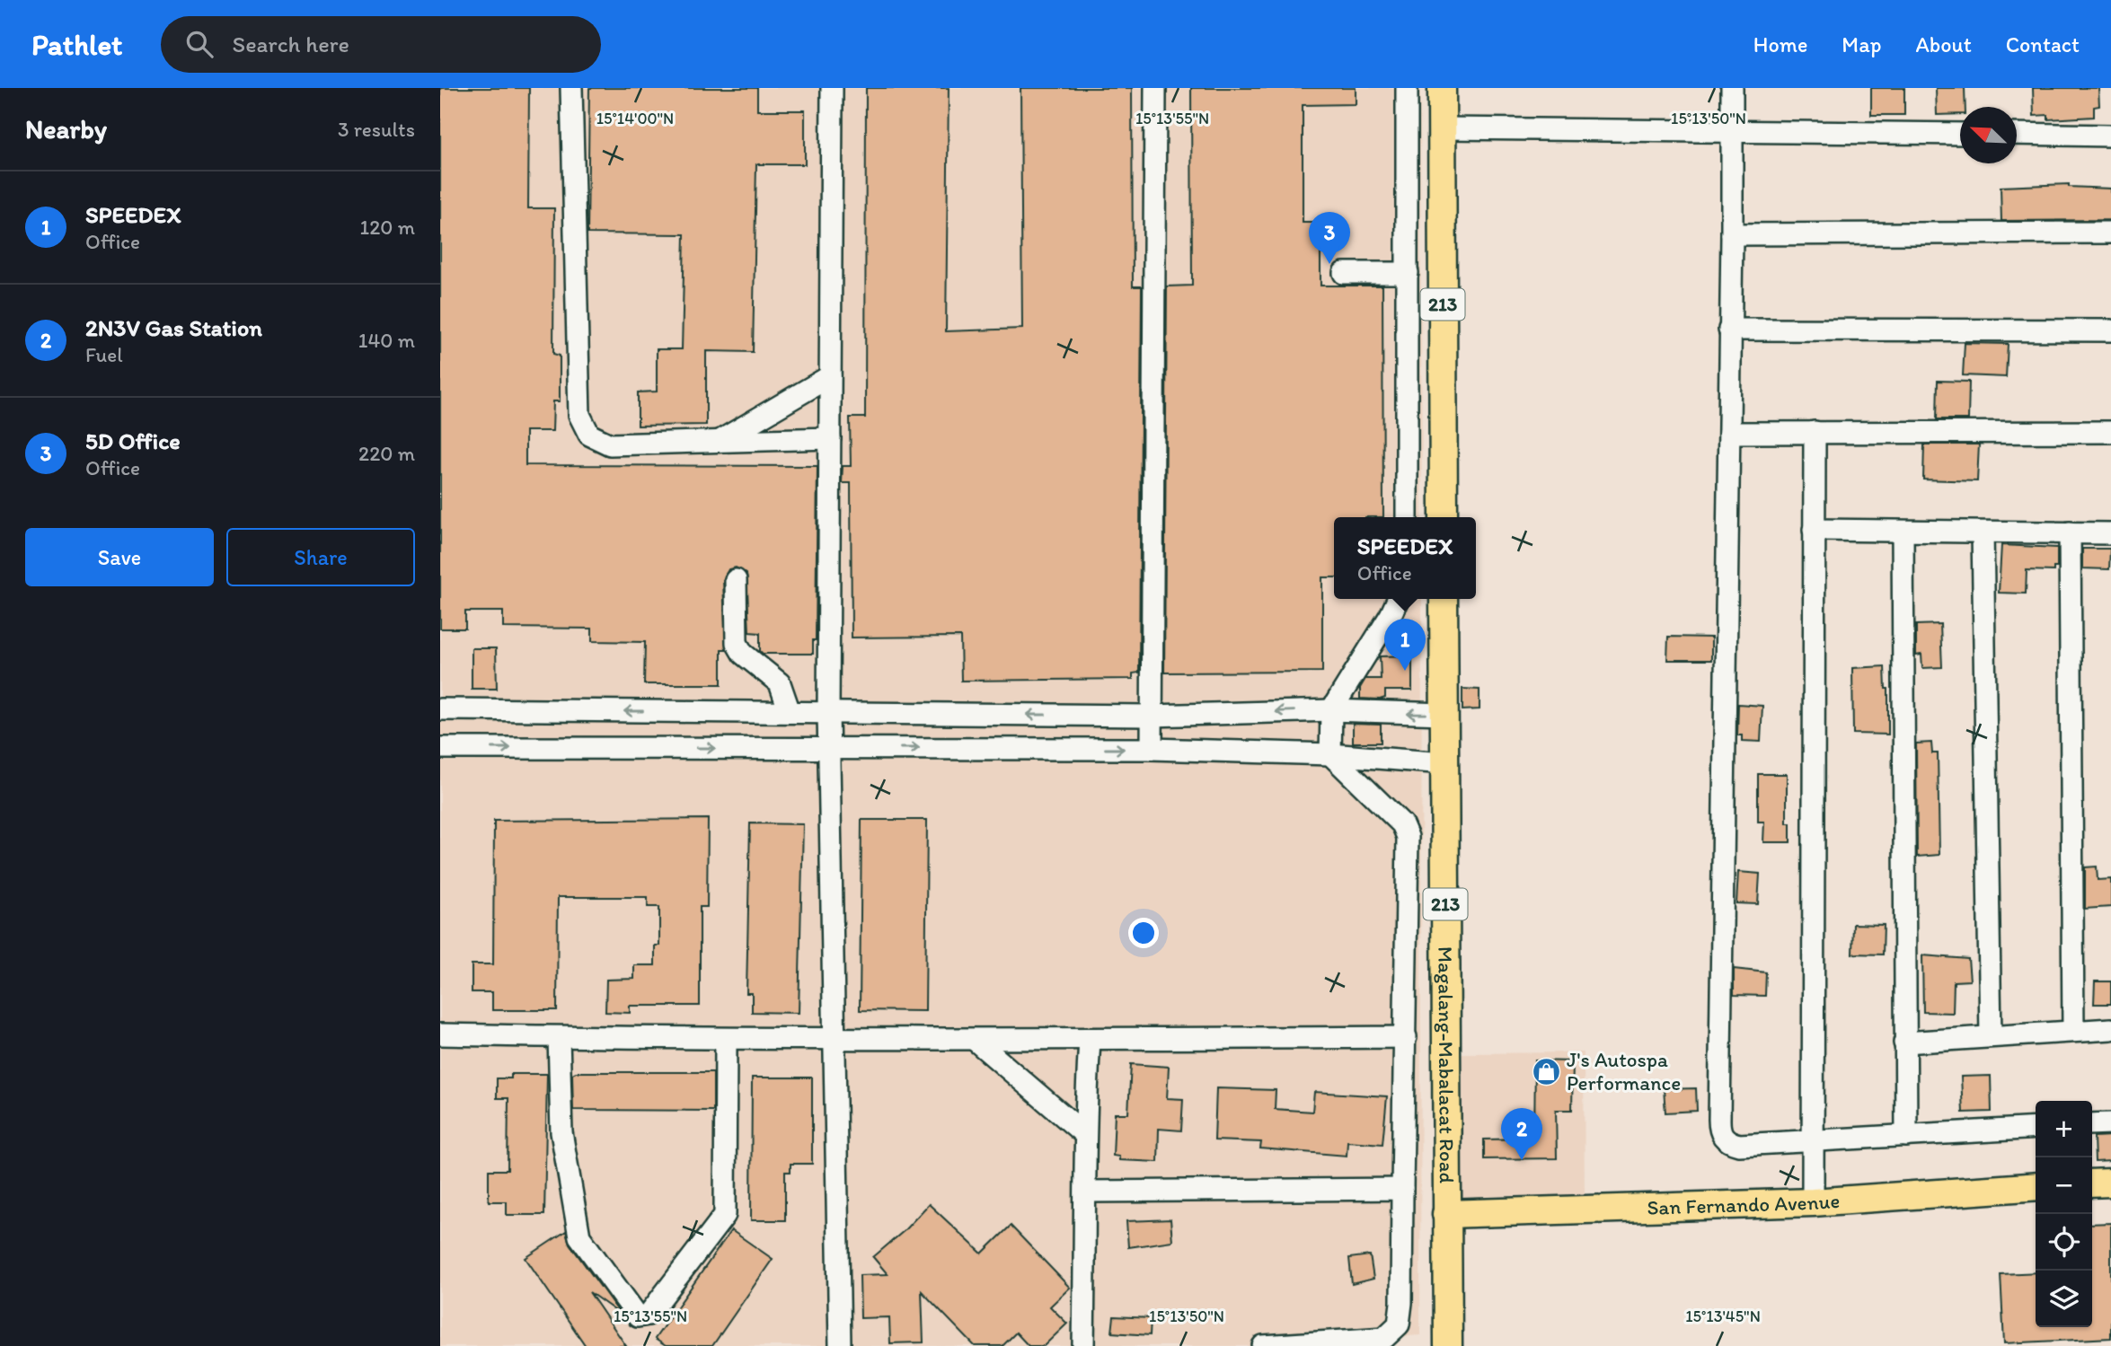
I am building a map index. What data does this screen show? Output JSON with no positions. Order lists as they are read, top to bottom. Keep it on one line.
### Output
{"streets":{"main road":["213","Magalang-Mabalacat Road","San Fernando Avenue"]},"crossings":[["Magalang-Mabalacat Road","San Fernando Avenue"]],"places":{"shop":["J's Autospa Performance"]},"north":"top left","page":{"header":"Pathlet","search":"Search here","nav":["Home","Map","About","Contact"],"heading":["Nearby","3 results"],"list":[{"mark":"1","name":"SPEEDEX","note":"Office","value":"120 m"},{"mark":"2","name":"2N3V Gas Station","note":"Fuel","value":"140 m"},{"mark":"3","name":"5D Office","note":"Office","value":"220 m"}],"pins":["3","1","2"],"buttons":["Save","Share"],"popup":["SPEEDEX","Office"],"map_buttons":["+","−"]},"coordinates":["15°14'00\"N","15°13'55\"N","15°13'50\"N","15°13'45\"N"]}
